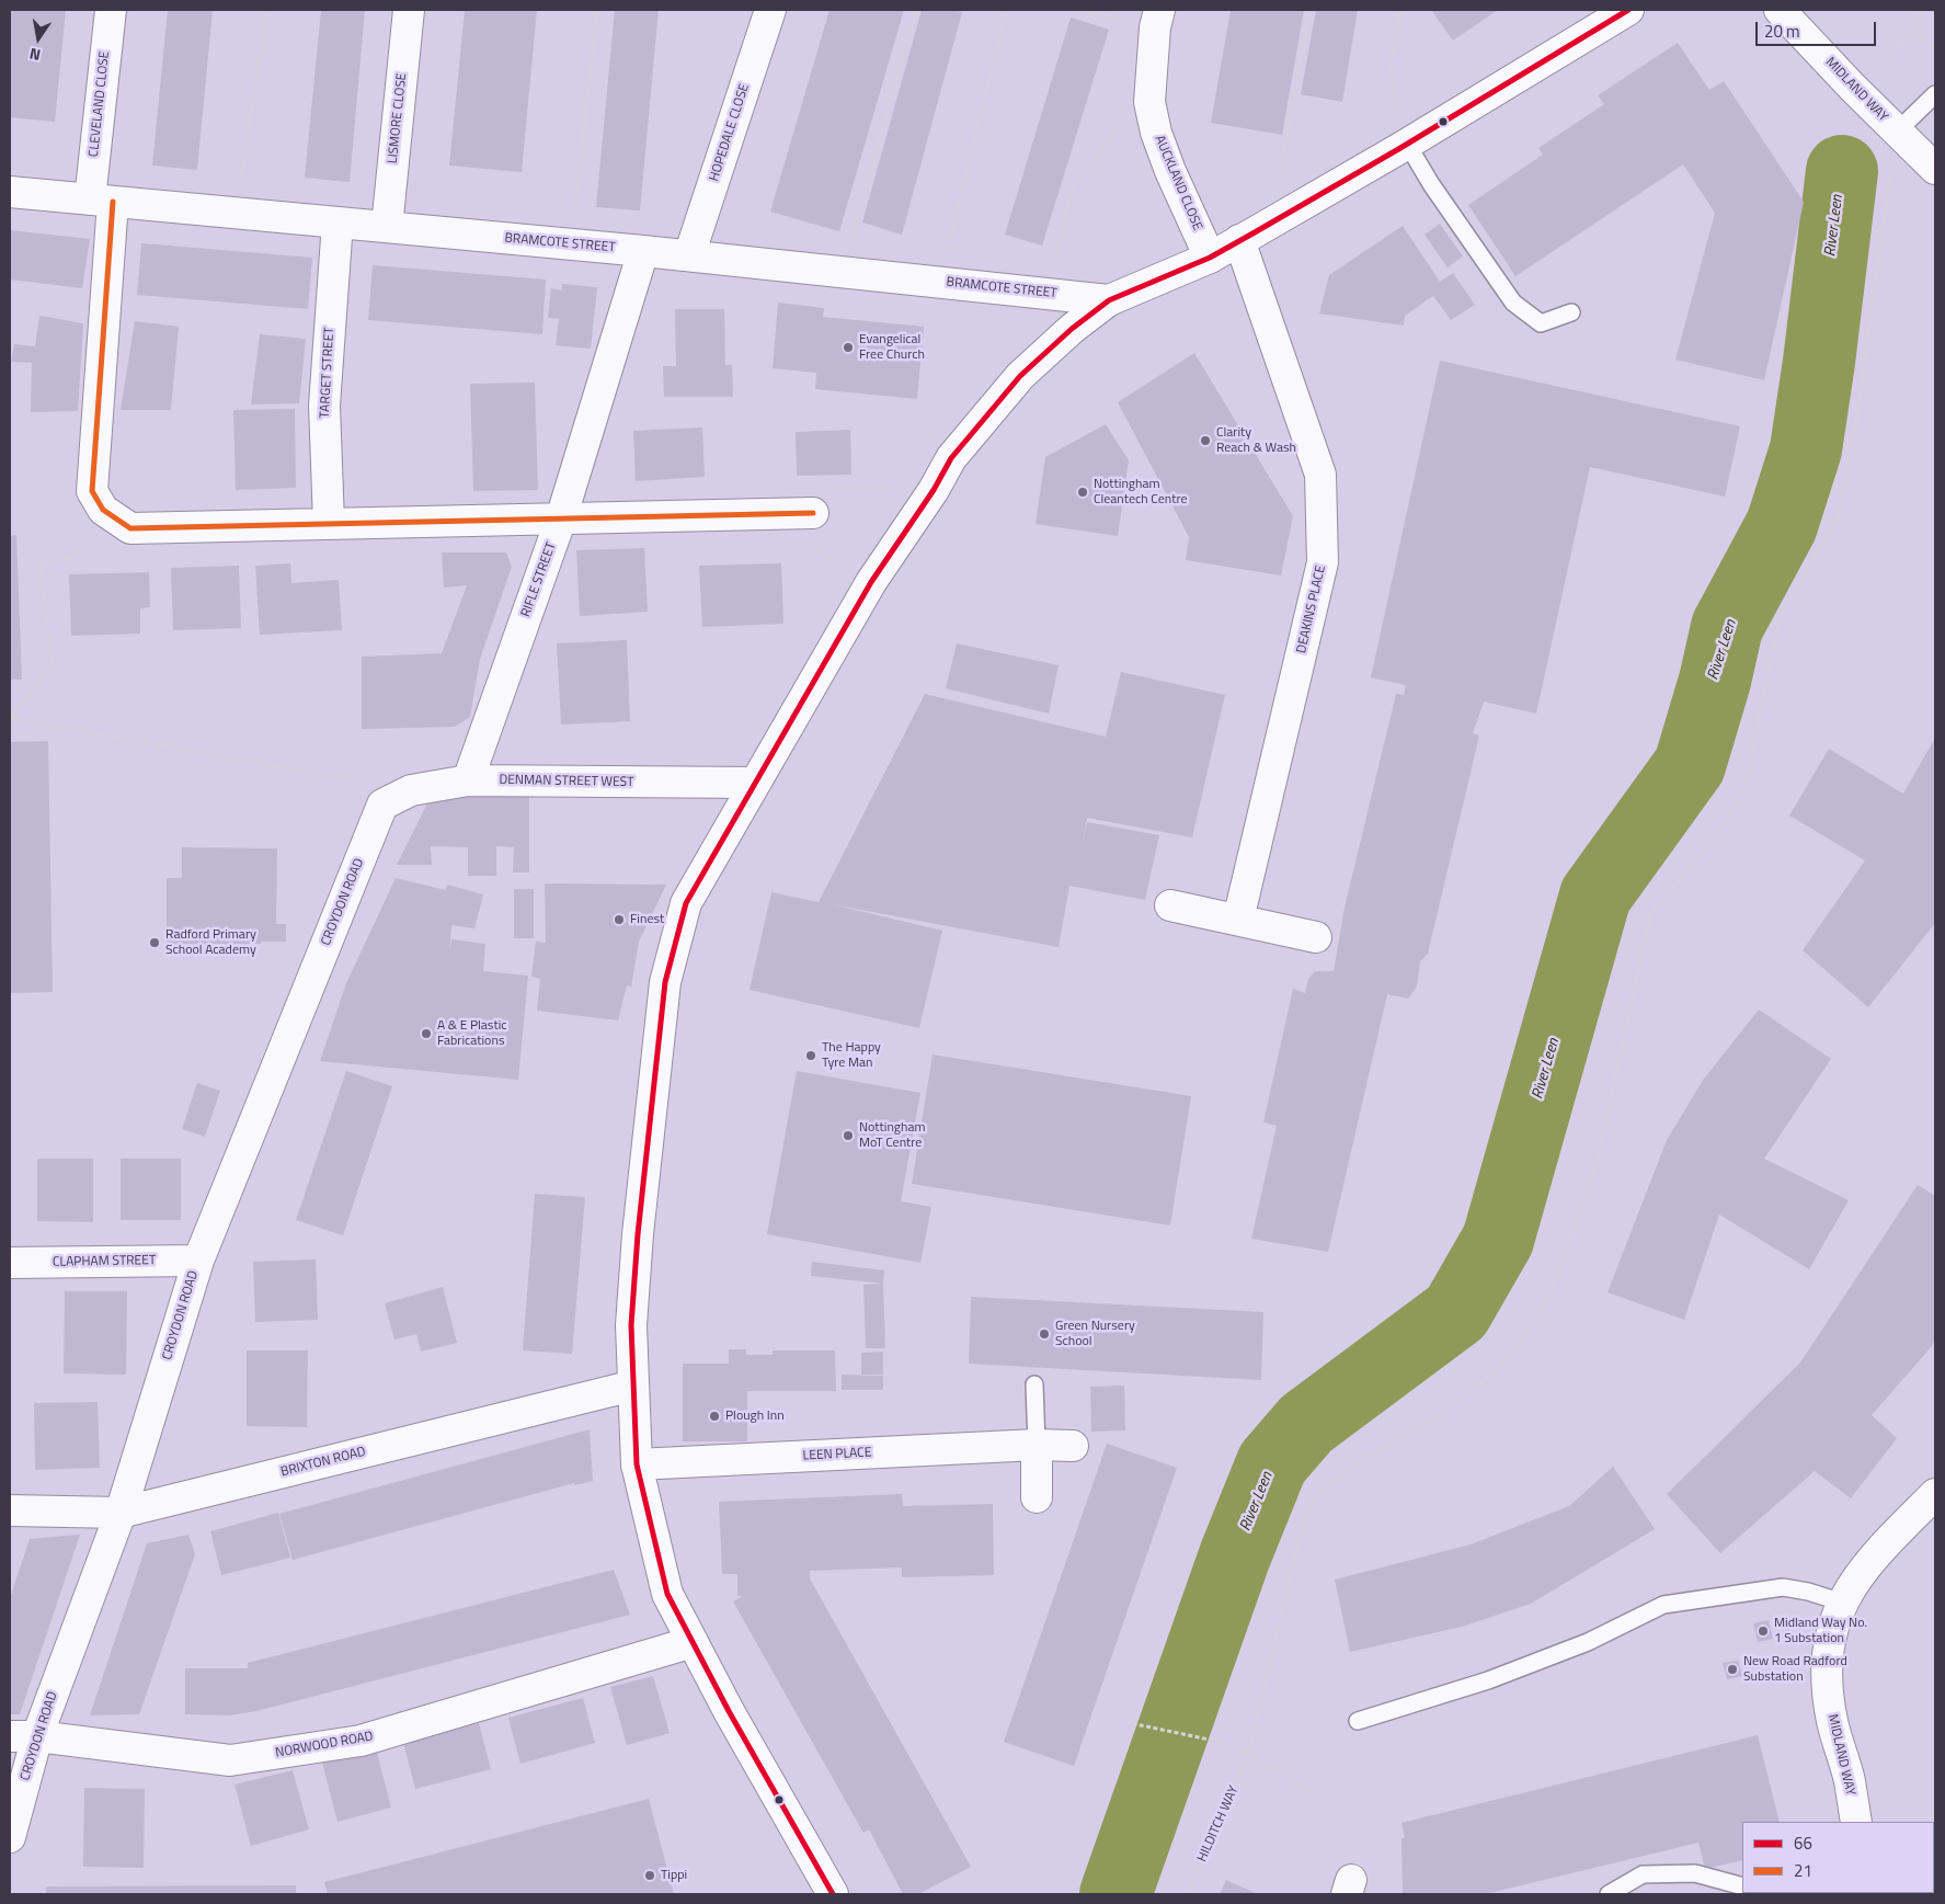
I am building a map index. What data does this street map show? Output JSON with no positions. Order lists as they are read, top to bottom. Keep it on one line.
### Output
{"streets":{"street":["MIDLAND WAY","CLEVELAND CLOSE","LISMORE CLOSE","HOPEDALE CLOSE","AUCKLAND CLOSE","BRAMCOTE STREET","TARGET STREET","RIFLE STREET","DEAKINS PLACE","DENMAN STREET WEST","CROYDON ROAD","CLAPHAM STREET","LEEN PLACE","BRIXTON ROAD","NORWOOD ROAD"],"path":["HILDITCH WAY"]},"crossings":[["CLEVELAND CLOSE","BRAMCOTE STREET"],["LISMORE CLOSE","BRAMCOTE STREET"],["HOPEDALE CLOSE","BRAMCOTE STREET"],["BRAMCOTE STREET","TARGET STREET"],["BRAMCOTE STREET","RIFLE STREET"],["RIFLE STREET","DENMAN STREET WEST"],["DENMAN STREET WEST","CROYDON ROAD"],["CROYDON ROAD","CLAPHAM STREET"],["CROYDON ROAD","BRIXTON ROAD"],["CROYDON ROAD","NORWOOD ROAD"]],"water":["River Leen"],"places":["Evangelical Free Church","Clarity Reach & Wash","Nottingham Cleantech Centre","Finest","Radford Primary School Academy","A & E Plastic Fabrications","The Happy Tyre Man","Nottingham MoT Centre","Green Nursery School","Plough Inn","Midland Way No. 1 Substation","New Road Radford Substation","Tippi"],"lines":["transit line 66","transit line 21"],"legend":["66","21"],"scale_bar":"20 m","north":"bottom"}
